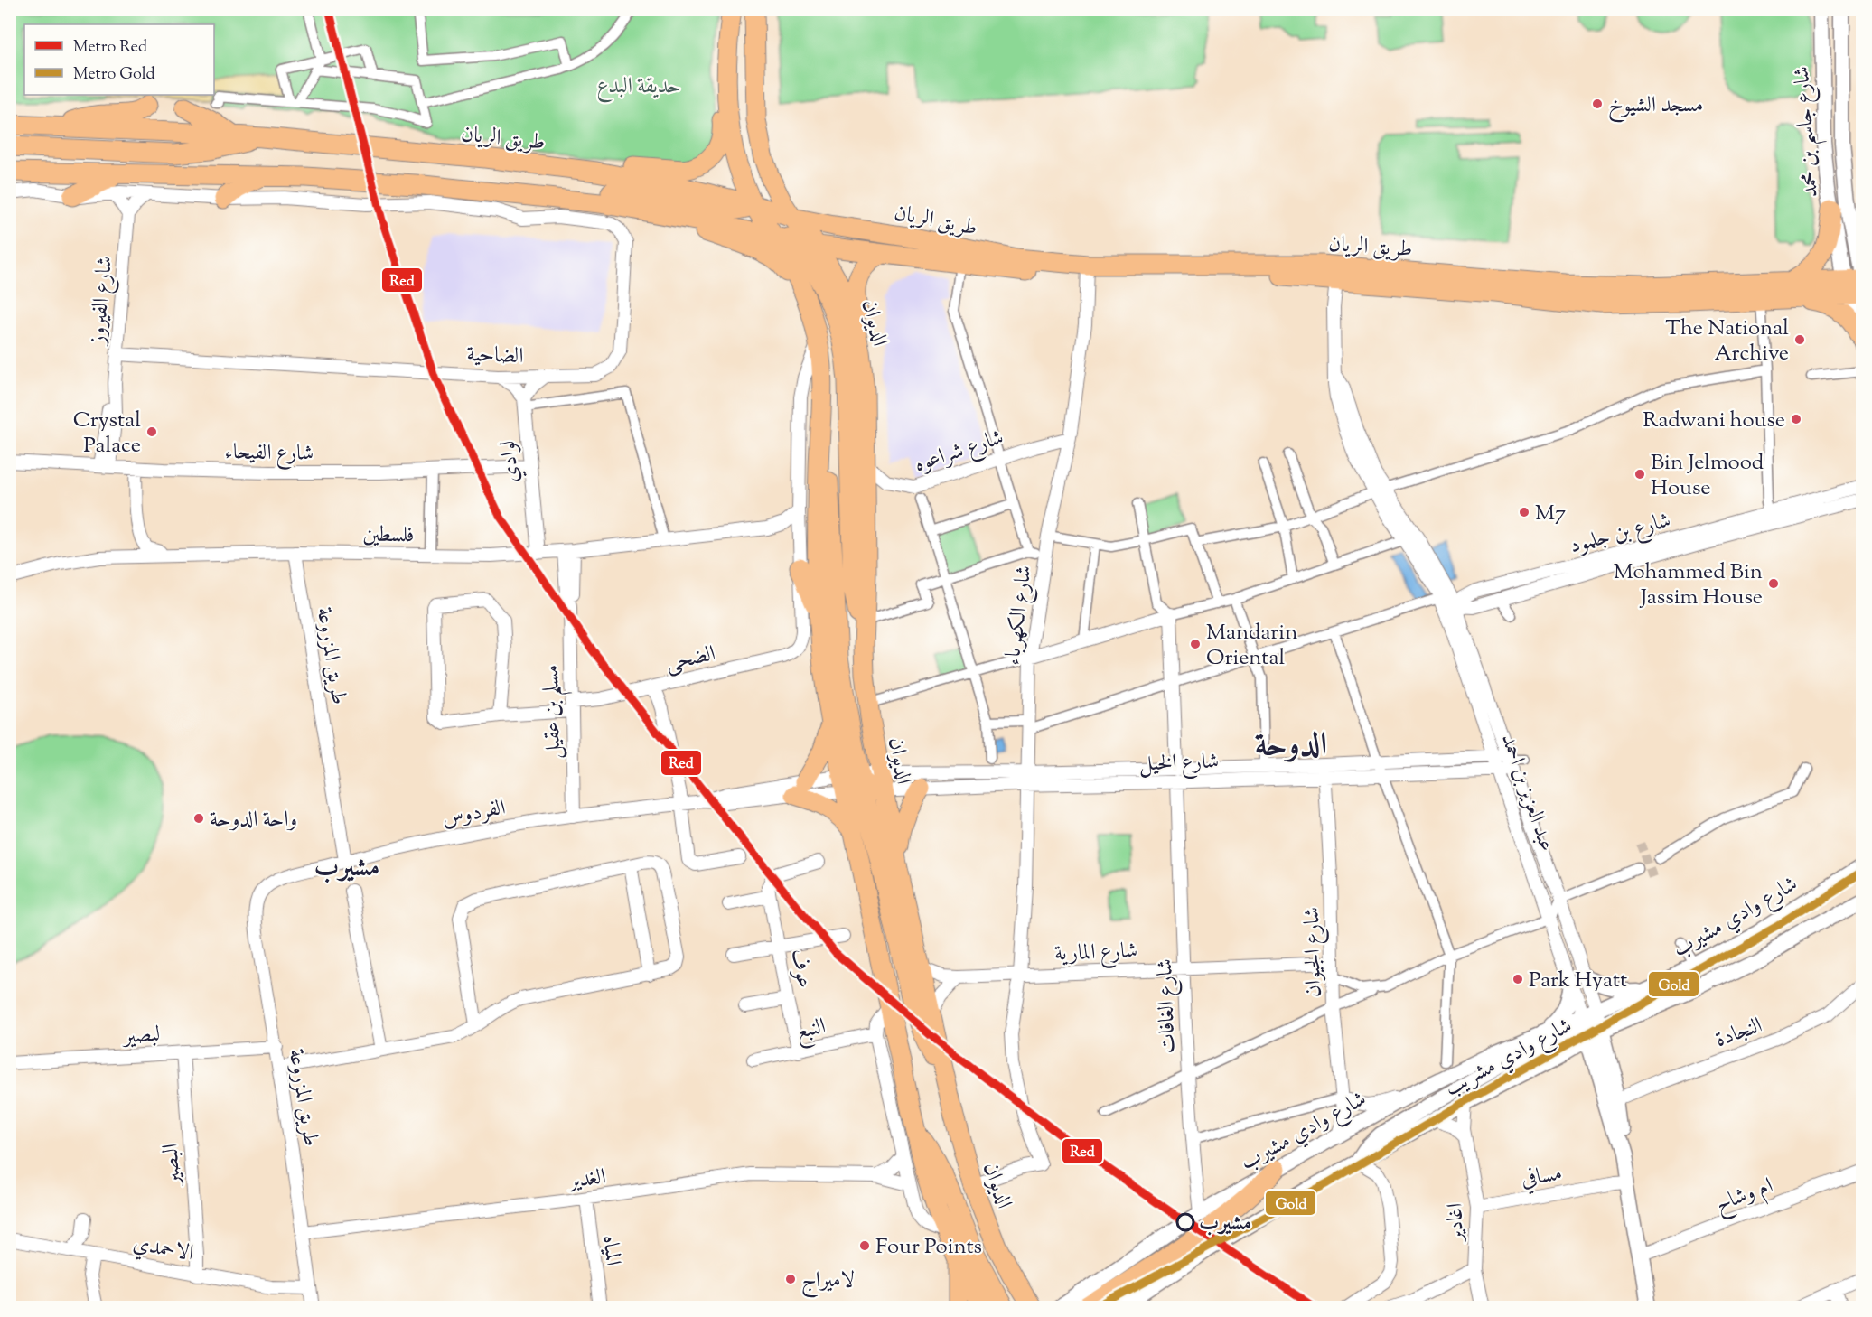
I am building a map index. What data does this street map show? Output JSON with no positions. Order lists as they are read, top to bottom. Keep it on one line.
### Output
{"streets":{"main road":["طريق الريان","الديوان"],"street":["شارع جاسم بن محمد","شارع الفيروز","الضاحية","شارع شراعوه","شارع الفيحاء","لوادي","شارع بن جلمود","فلسطين","شارع الكهرباء","طريق المزروعة","الضحى","مسلم بن عقيل","شارع الخيل","عبد العزيز بن احمد","الفردوس","شارع وادي مشيرب","شارع المارية","شارع الجيوان","عوف","شارع الغافات","النبع","النجادة","لبصير","شارع وادي مشريب","البصير","مسافي","الغدير","ام وشاح","اغادير","الاحمدي","المياه"]},"crossings":[["شارع جاسم بن محمد","طريق الريان"],["طريق الريان","الديوان"],["طريق الريان","شارع الكهرباء"],["طريق الريان","عبد العزيز بن احمد"],["شارع الفيروز","الضاحية"],["شارع الفيروز","شارع الفيحاء"],["الديوان","شارع شراعوه"],["الديوان","شارع الكهرباء"],["الديوان","شارع الخيل"],["الديوان","الفردوس"],["الديوان","شارع المارية"],["شارع شراعوه","شارع الكهرباء"],["شارع الفيحاء","لوادي"],["لوادي","فلسطين"],["شارع بن جلمود","عبد العزيز بن احمد"],["فلسطين","طريق المزروعة"],["فلسطين","مسلم بن عقيل"],["شارع الكهرباء","شارع الخيل"],["شارع الكهرباء","شارع المارية"],["طريق المزروعة","الفردوس"],["طريق المزروعة","لبصير"],["طريق المزروعة","الغدير"],["طريق المزروعة","الاحمدي"],["الضحى","مسلم بن عقيل"],["مسلم بن عقيل","الفردوس"],["شارع الخيل","عبد العزيز بن احمد"],["شارع الخيل","الفردوس"],["شارع الخيل","شارع الجيوان"],["شارع الخيل","شارع الغافات"],["عبد العزيز بن احمد","شارع وادي مشيرب"],["عبد العزيز بن احمد","شارع وادي مشريب"],["شارع وادي مشيرب","شارع الجيوان"],["شارع وادي مشيرب","شارع الغافات"],["شارع وادي مشيرب","شارع وادي مشريب"],["شارع المارية","شارع الجيوان"],["شارع المارية","شارع الغافات"],["عوف","النبع"],["لبصير","البصير"],["شارع وادي مشريب","اغادير"],["البصير","الاحمدي"],["مسافي","اغادير"],["الغدير","المياه"]],"districts":["الدوحة","مشيرب"],"parks":["حديقة البدع"],"places":["مسجد الشيوخ","The National Archive","Radwani house","Crystal Palace","Bin Jelmood House","M7","Mohammed Bin Jassim House","Mandarin Oriental","واحة الدوحة","Park Hyatt","مشيرب","Four Points","لاميراج"],"lines":["metro line Red","metro line Gold"],"legend":["Metro Red","Metro Gold"]}
